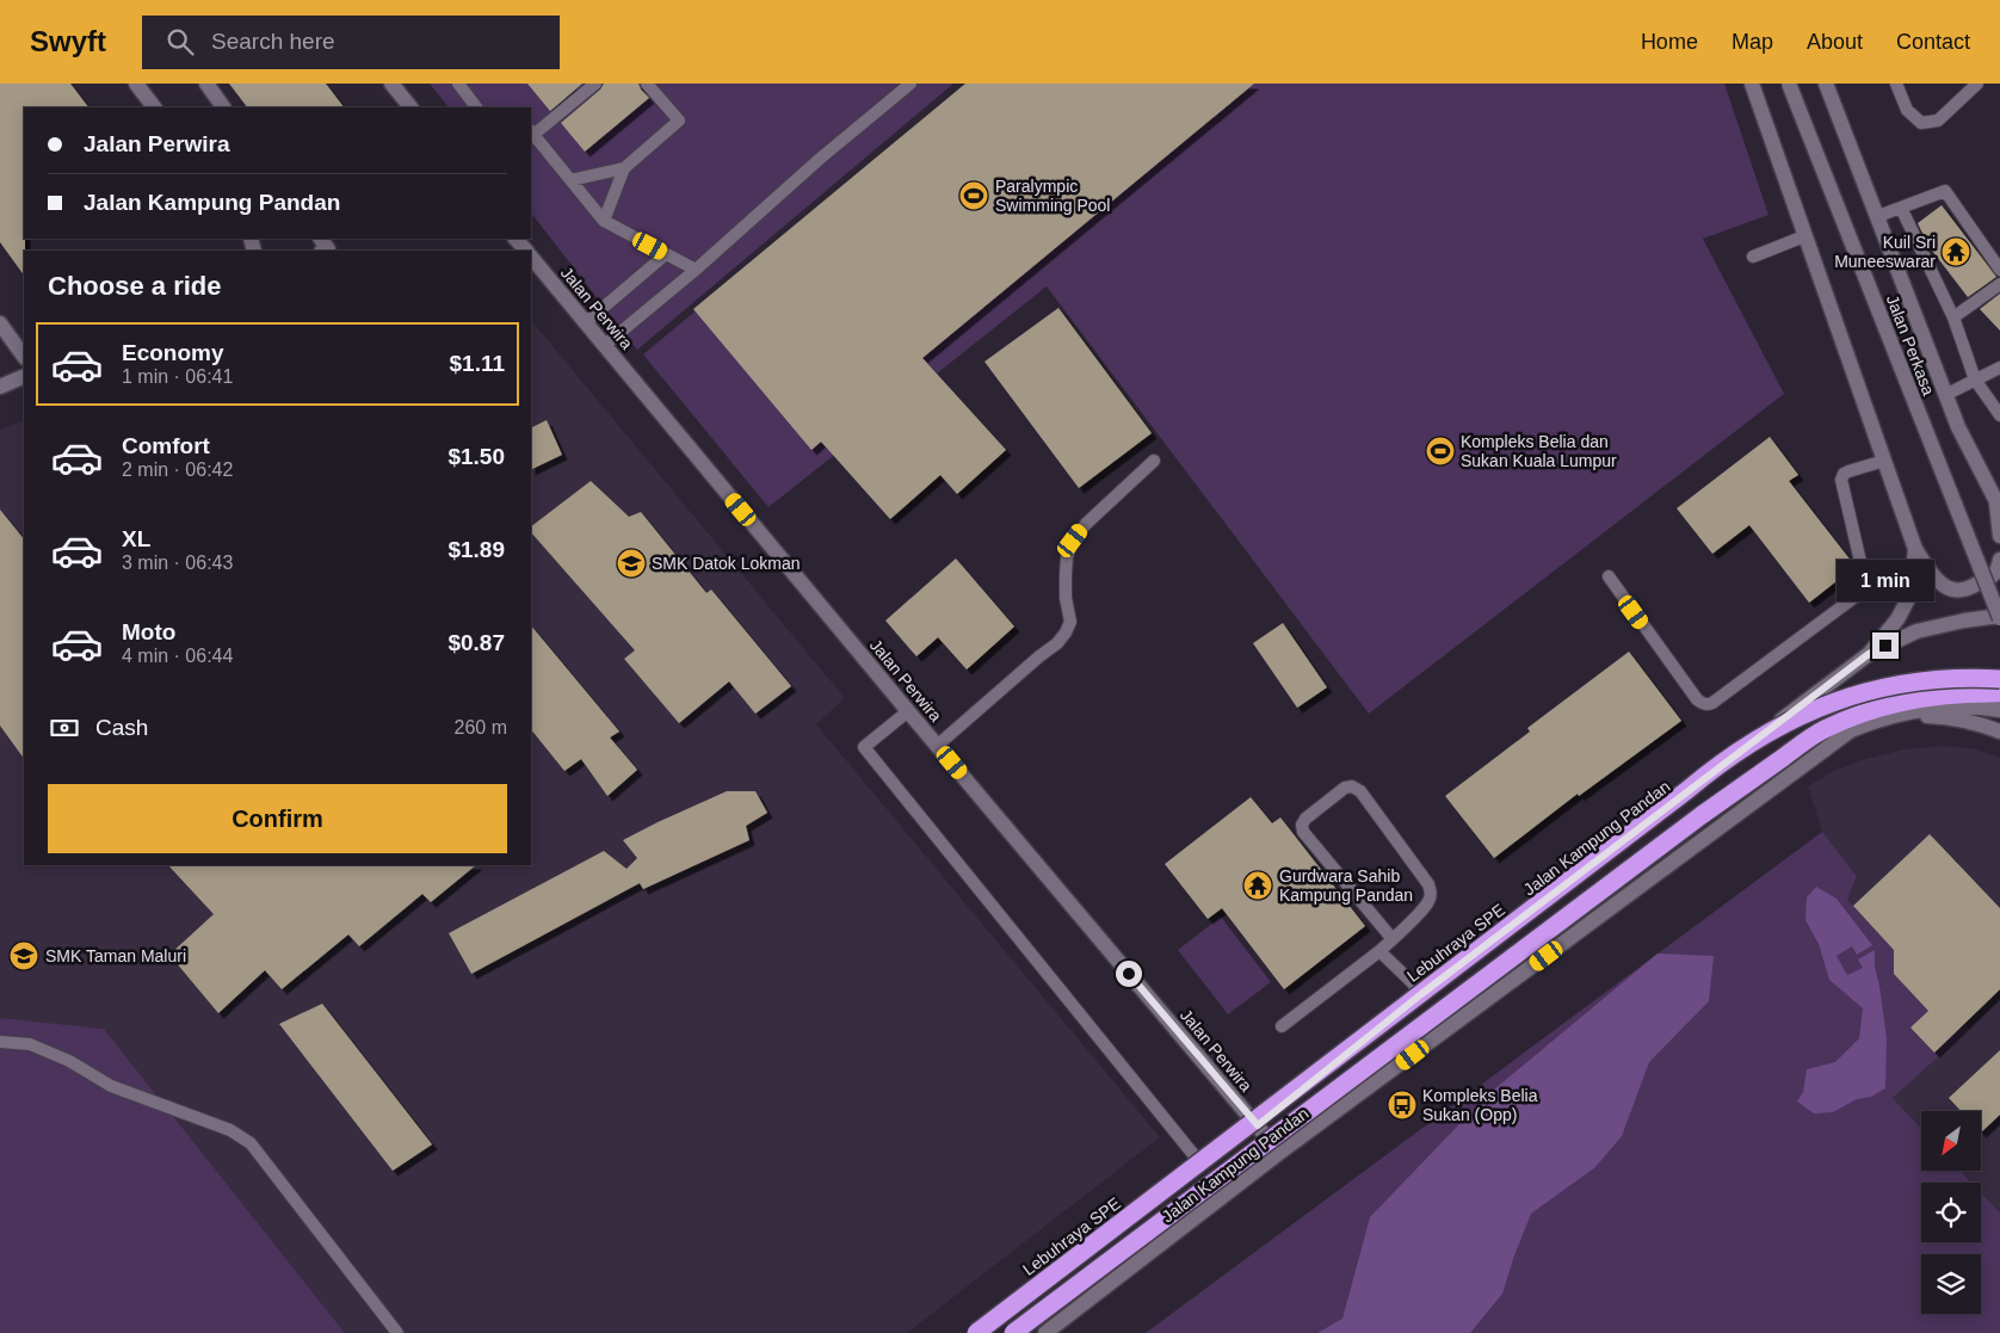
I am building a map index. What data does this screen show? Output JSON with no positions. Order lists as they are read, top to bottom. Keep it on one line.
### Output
{"streets":{"highway":["Lebuhraya SPE"],"street":["Jalan Perwira","Jalan Perkasa","Jalan Kampung Pandan"]},"crossings":[["Jalan Perwira","Jalan Kampung Pandan"],["Jalan Perkasa","Jalan Kampung Pandan"]],"places":{"sports":["Paralympic Swimming Pool","Kompleks Belia dan Sukan Kuala Lumpur"],"temple":["Kuil Sri Muneeswarar","Gurdwara Sahib Kampung Pandan"],"school or university":["SMK Datok Lokman","SMK Taman Maluri"],"bus stop":["Kompleks Belia Sukan (Opp)"]},"north":"bottom left","page":{"header":"Swyft","search":"Search here","nav":["Home","Map","About","Contact"],"banner":["Jalan Perwira","Jalan Kampung Pandan"],"heading":"Choose a ride","list":[{"name":"Economy","note":"1 min · 06:41","value":"$1.11"},{"name":"Comfort","note":"2 min · 06:42","value":"$1.50"},{"name":"XL","note":"3 min · 06:43","value":"$1.89"},{"name":"Moto","note":"4 min · 06:44","value":"$0.87"}],"bubble":"1 min","pay":["Cash","260 m"],"buttons":"Confirm"}}
